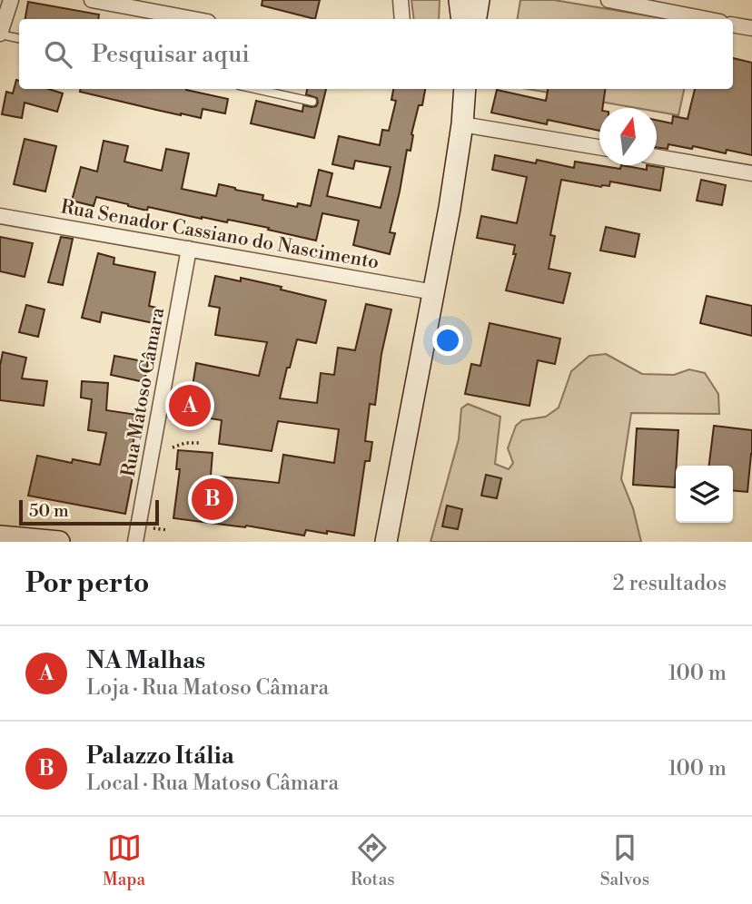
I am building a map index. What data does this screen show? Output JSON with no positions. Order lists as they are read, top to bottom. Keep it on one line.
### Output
{"streets":{"street":["Rua Senador Cassiano do Nascimento","Rua Matoso Câmara"]},"crossings":[["Rua Senador Cassiano do Nascimento","Rua Matoso Câmara"]],"scale_bar":"50 m","north":"top","page":{"search":"Pesquisar aqui","pins":["A","B"],"scale":"50 m","heading":["Por perto","2 resultados"],"list":[{"mark":"A","name":"NA Malhas","note":"Loja · Rua Matoso Câmara","value":"100 m"},{"mark":"B","name":"Palazzo Itália","note":"Local · Rua Matoso Câmara","value":"100 m"}],"nav":["Mapa","Rotas","Salvos"]}}
